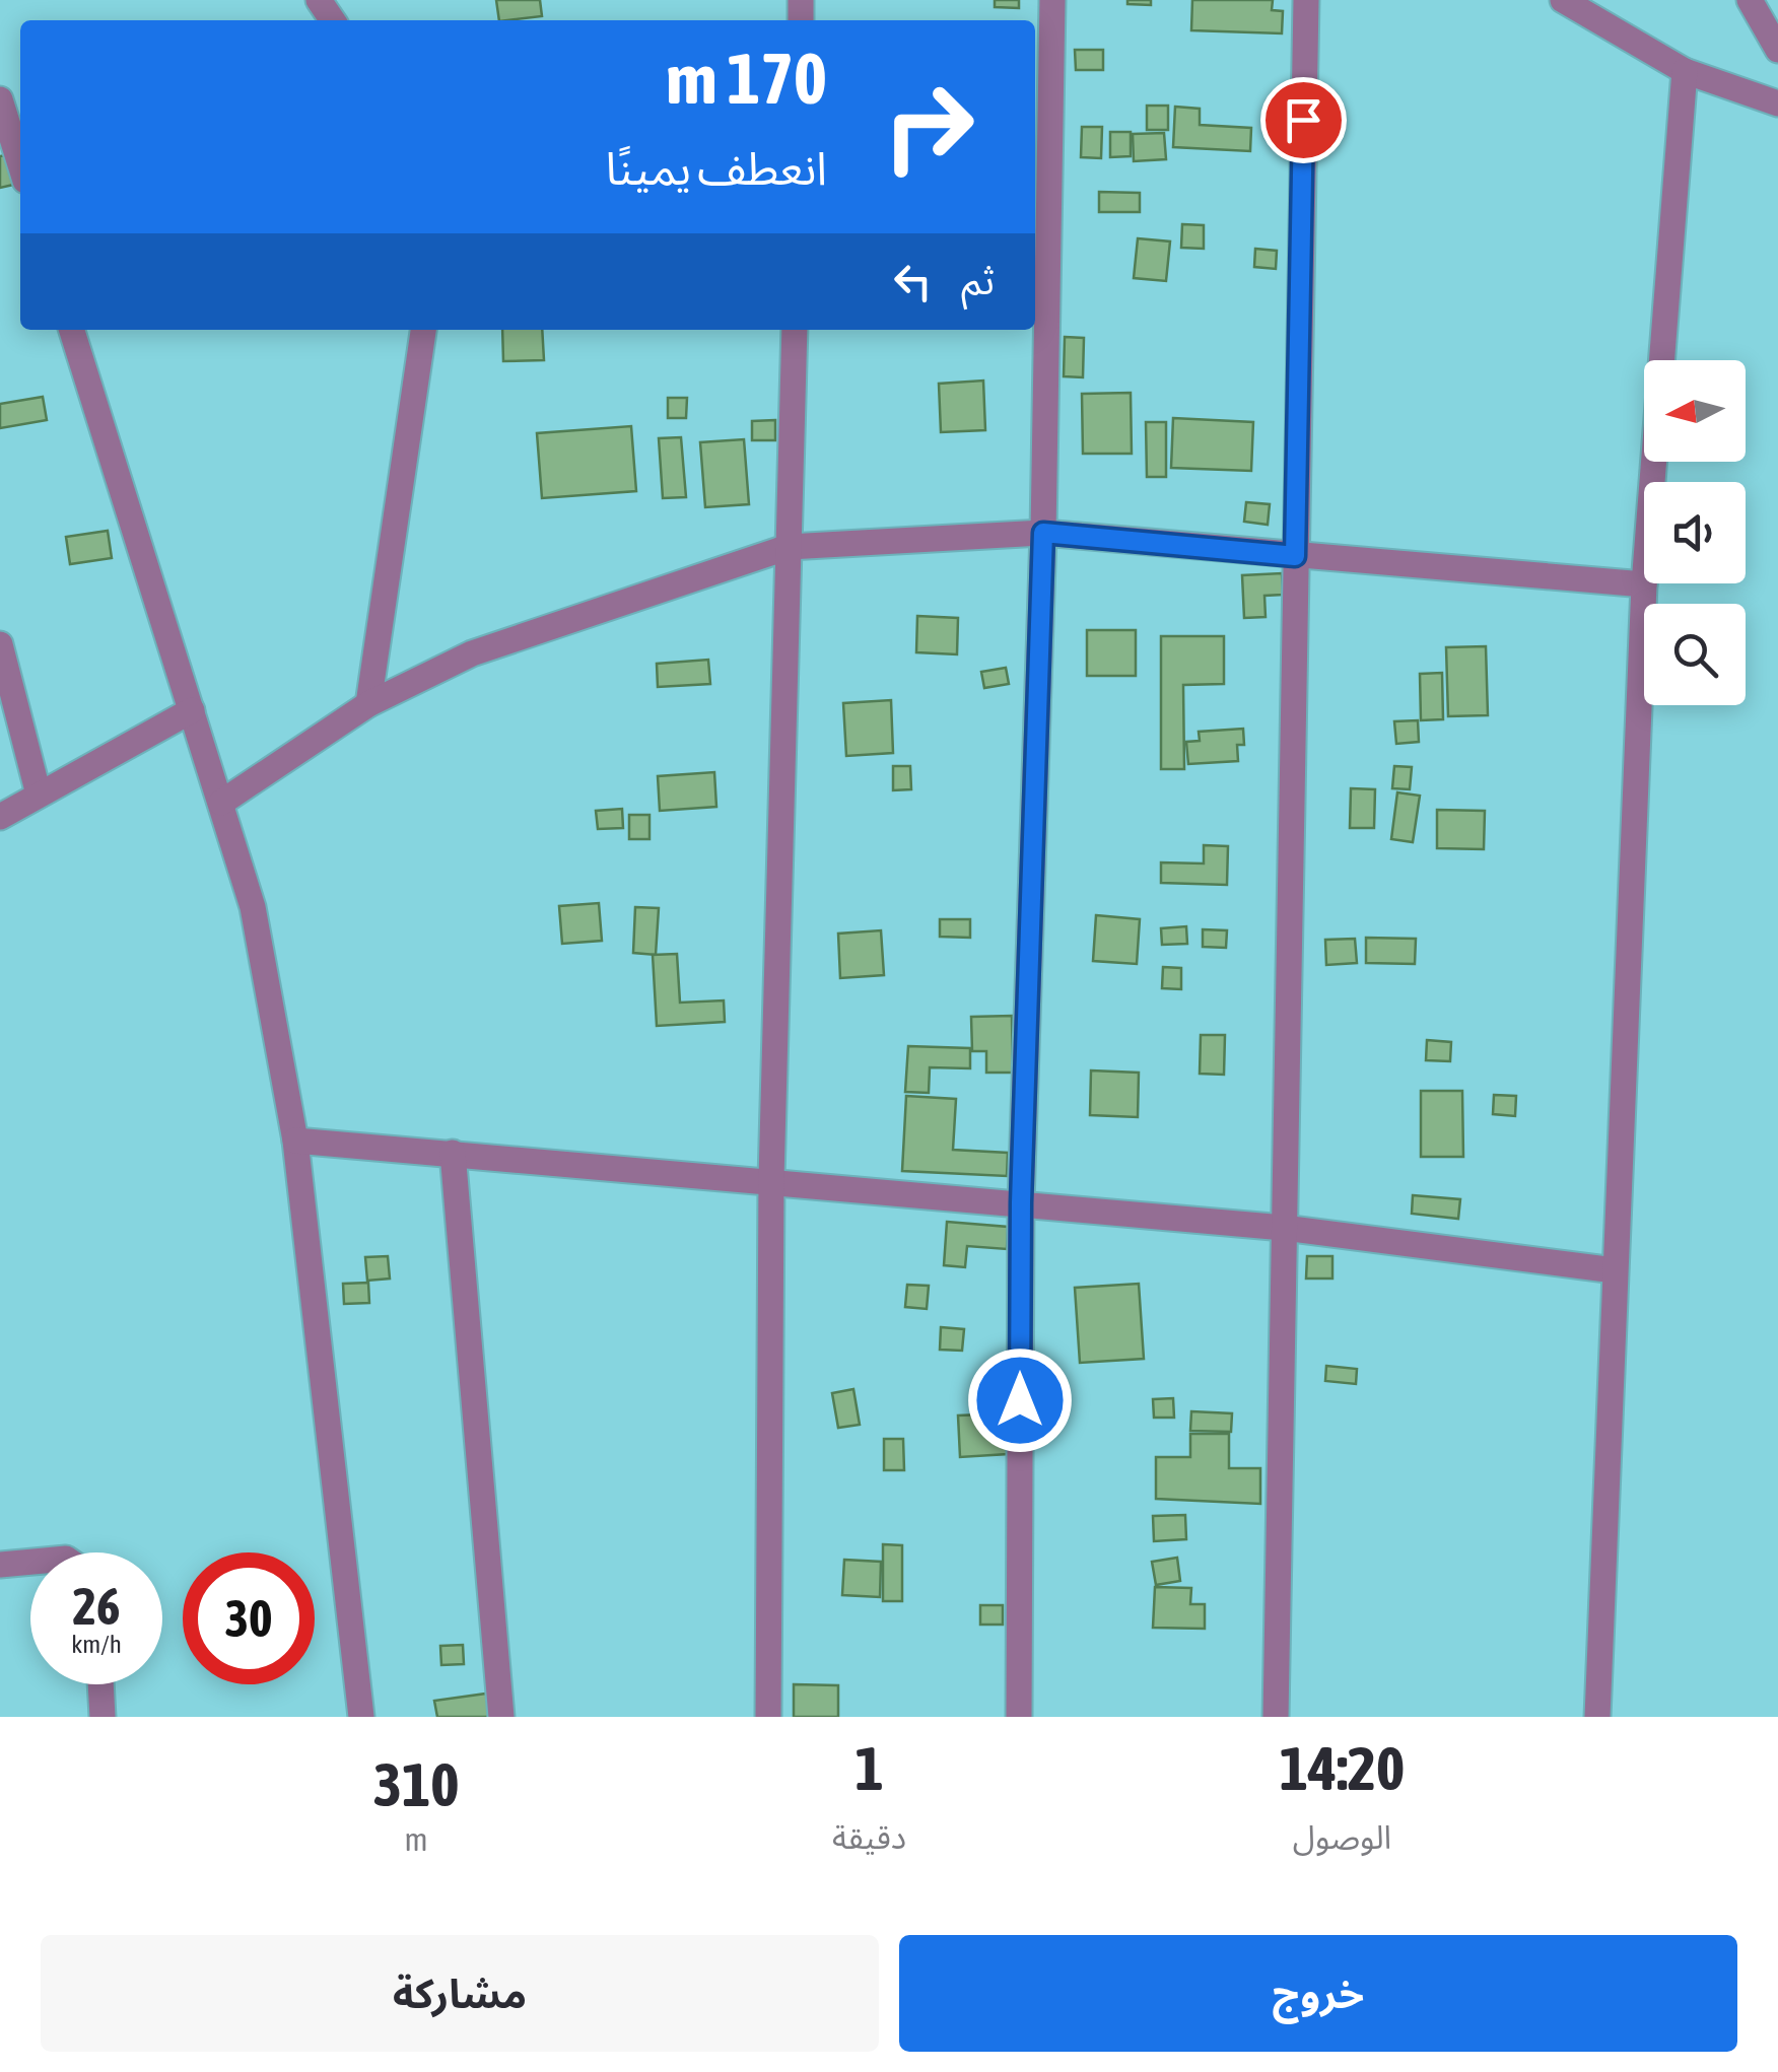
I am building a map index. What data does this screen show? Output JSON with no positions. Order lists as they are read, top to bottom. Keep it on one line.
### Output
{"north":"left","page":{"turn":["170 m","انعطف يمينًا"],"then":"ثم","speed":"26 km/h","limit":"30","eta":["14:20","الوصول","1","دقيقة","310","m"],"buttons":["خروج","مشاركة"]}}
